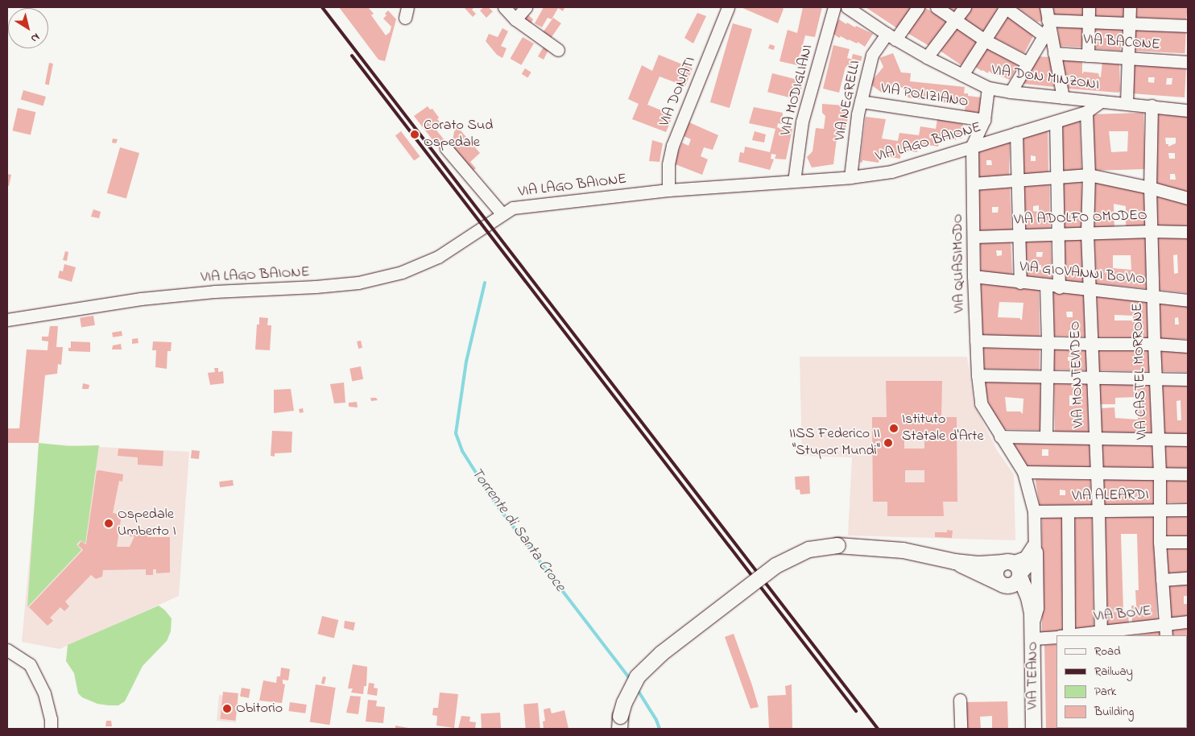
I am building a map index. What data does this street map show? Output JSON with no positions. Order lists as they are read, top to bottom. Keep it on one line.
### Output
{"streets":{"main road":["VIA TEANO"],"street":["VIA BACONE","VIA DON MINZONI","VIA MODIGLIANI","VIA DONATI","VIA POLIZIANO","VIA NEGRELLI","VIA LAGO BAIONE","VIA ADOLFO OMODEO","VIA QUASIMODO","VIA GIOVANNI BOVIO","VIA CASTEL MORRONE","VIA MONTEVIDEO","VIA ALEARDI","VIA BOVE"]},"crossings":[["VIA DON MINZONI","VIA NEGRELLI"],["VIA DON MINZONI","VIA LAGO BAIONE"],["VIA DON MINZONI","VIA QUASIMODO"],["VIA DON MINZONI","VIA CASTEL MORRONE"],["VIA MODIGLIANI","VIA LAGO BAIONE"],["VIA DONATI","VIA LAGO BAIONE"],["VIA POLIZIANO","VIA NEGRELLI"],["VIA POLIZIANO","VIA QUASIMODO"],["VIA NEGRELLI","VIA LAGO BAIONE"],["VIA LAGO BAIONE","VIA QUASIMODO"],["VIA LAGO BAIONE","VIA MONTEVIDEO"],["VIA ADOLFO OMODEO","VIA QUASIMODO"],["VIA ADOLFO OMODEO","VIA CASTEL MORRONE"],["VIA ADOLFO OMODEO","VIA MONTEVIDEO"],["VIA QUASIMODO","VIA GIOVANNI BOVIO"],["VIA QUASIMODO","VIA TEANO"],["VIA GIOVANNI BOVIO","VIA CASTEL MORRONE"],["VIA GIOVANNI BOVIO","VIA MONTEVIDEO"],["VIA CASTEL MORRONE","VIA ALEARDI"],["VIA CASTEL MORRONE","VIA BOVE"],["VIA MONTEVIDEO","VIA ALEARDI"],["VIA MONTEVIDEO","VIA BOVE"],["VIA ALEARDI","VIA TEANO"],["VIA BOVE","VIA TEANO"]],"water":["Torrente di Santa Croce"],"places":["Corato Sud Ospedale","Istituto Statale d'Arte","IISS Federico II \"Stupor Mundi\"","Ospedale Umberto I","Obitorio"],"legend":["Road","Railway","Park","Building"],"north":"bottom right"}
